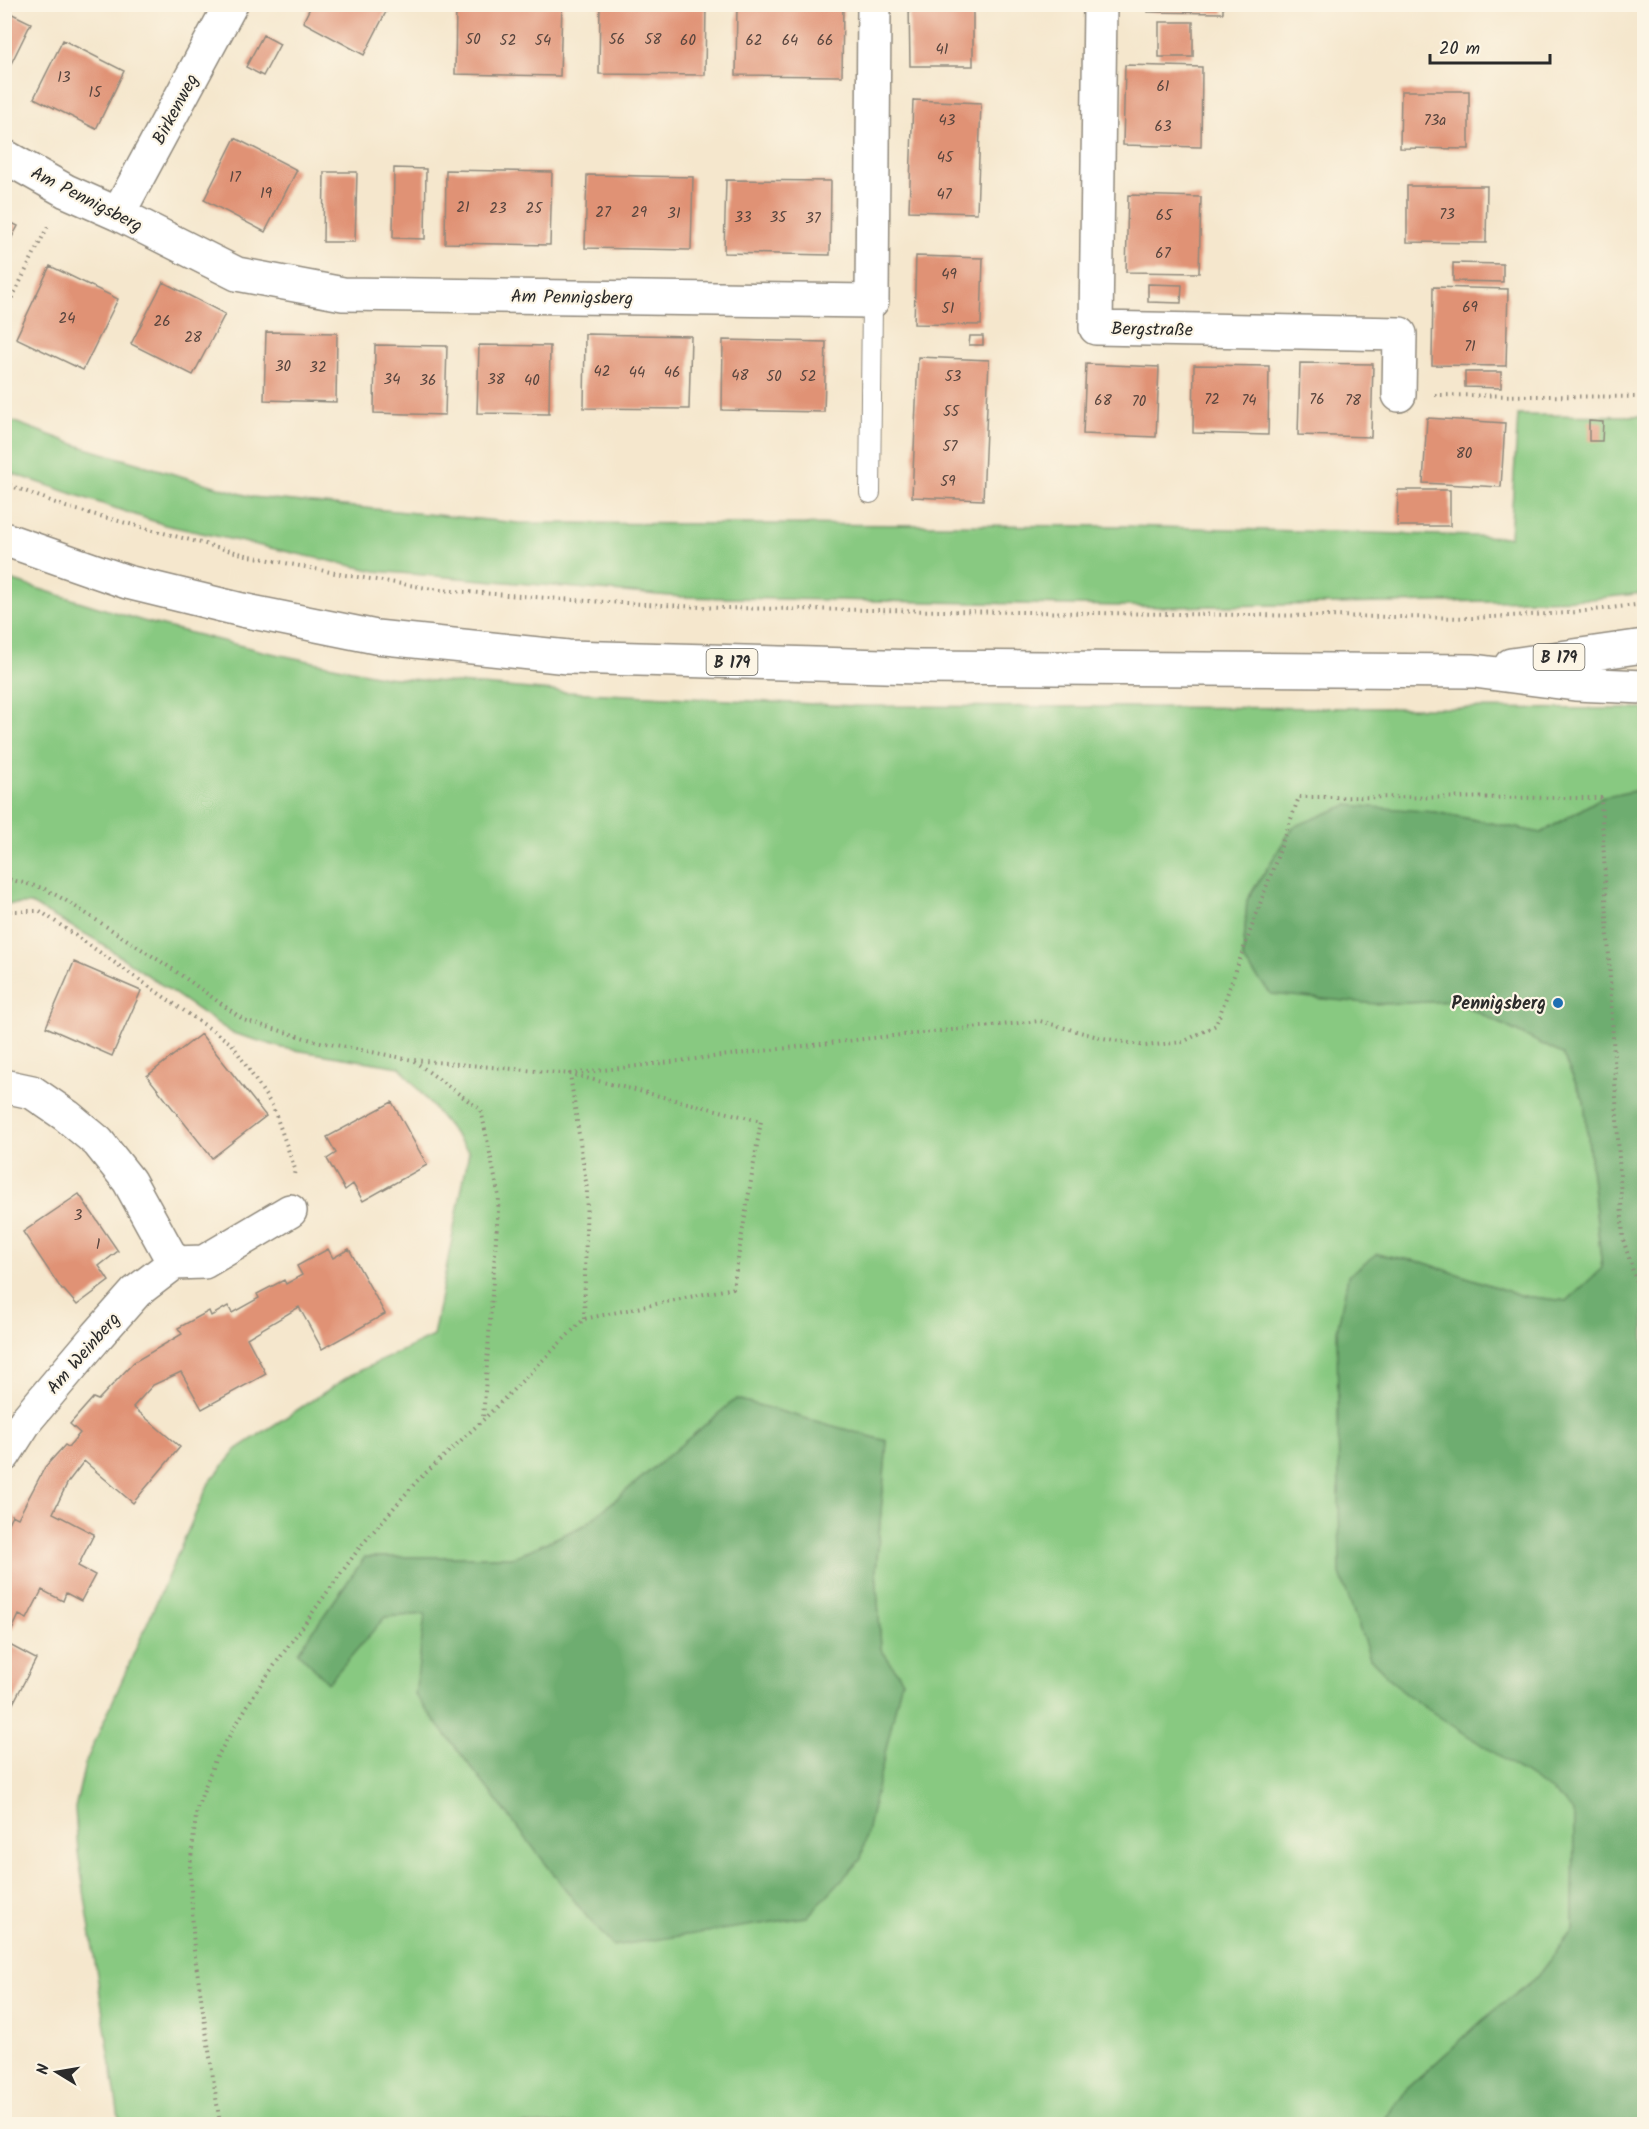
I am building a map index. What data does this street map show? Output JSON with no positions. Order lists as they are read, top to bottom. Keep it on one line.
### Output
{"streets":{"street":["Birkenweg","Am Pennigsberg","Bergstraße","B 179","Am Weinberg"]},"crossings":[["Birkenweg","Am Pennigsberg"]],"places":["Pennigsberg"],"house_numbers":["50","56","58","52","54","60","62","64","66","41","13","61","15","43","73a","63","45","17","19","47","21","23","25","27","29","31","73","65","33","35","37","67","49","69","51","24","26","28","71","30","32","42","44","46","48","50","52","53","34","38","36","40","72","76","68","74","78","70","55","57","80","59","3","1"],"scale_bar":"20 m","north":"left"}
